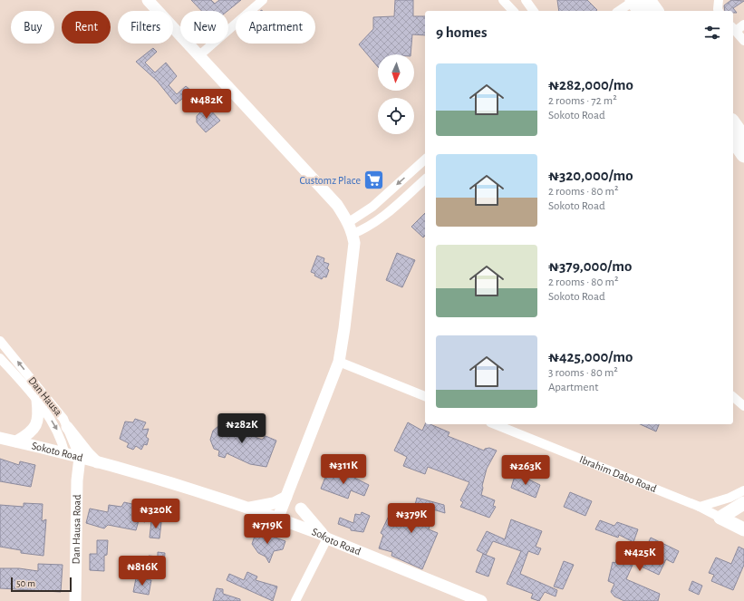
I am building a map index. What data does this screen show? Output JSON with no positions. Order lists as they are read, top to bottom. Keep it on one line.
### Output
{"streets":{"main road":["Ibrahim Dabo Road"],"street":["Dan Hausa","Sokoto Road","Dan Hausa Road"]},"crossings":[["Dan Hausa","Sokoto Road"],["Dan Hausa","Dan Hausa Road"],["Sokoto Road","Dan Hausa Road"]],"places":{"supermarket":["Customz Place"]},"scale_bar":"50 m","north":"bottom","page":{"chip":["Buy","Rent","Filters","New","Apartment"],"heading":"9 homes","list":[{"name":"₦282,000/mo","note":"2 rooms · 72 m² · Sokoto Road"},{"name":"₦320,000/mo","note":"2 rooms · 80 m² · Sokoto Road"},{"name":"₦379,000/mo","note":"2 rooms · 80 m² · Sokoto Road"},{"name":"₦425,000/mo","note":"3 rooms · 80 m² · Apartment"}],"price":["₦482K","₦282K","₦311K","₦263K","₦320K","₦379K","₦719K","₦425K","₦816K"],"scale":"50 m"}}
